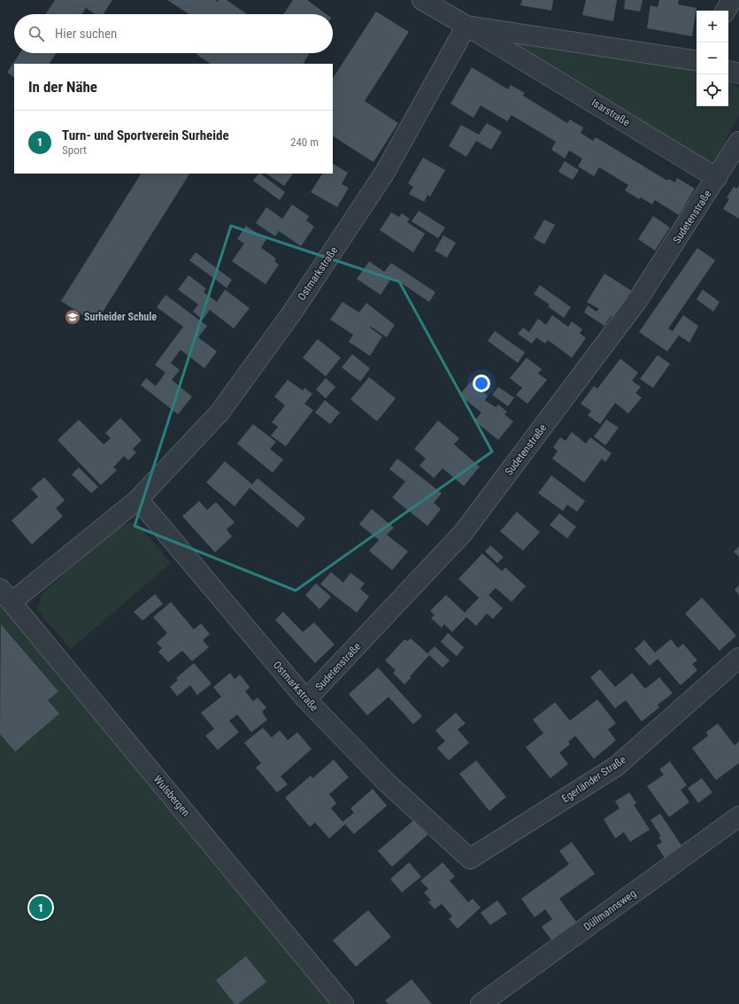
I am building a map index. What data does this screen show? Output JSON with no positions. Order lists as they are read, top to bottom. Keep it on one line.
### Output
{"streets":{"street":["Isarstraße","Sudetenstraße","Ostmarkstraße","Egerländer Straße","Wulsbergen","Düllmannsweg"]},"crossings":[["Isarstraße","Sudetenstraße"],["Isarstraße","Ostmarkstraße"],["Sudetenstraße","Ostmarkstraße"],["Ostmarkstraße","Egerländer Straße"],["Ostmarkstraße","Wulsbergen"]],"places":{"school or university":["Surheider Schule"]},"page":{"map_buttons":["+","−"],"search":"Hier suchen","heading":"In der Nähe","list":[{"mark":"1","name":"Turn- und Sportverein Surheide","note":"Sport","value":"240 m"}],"pins":"1"}}
